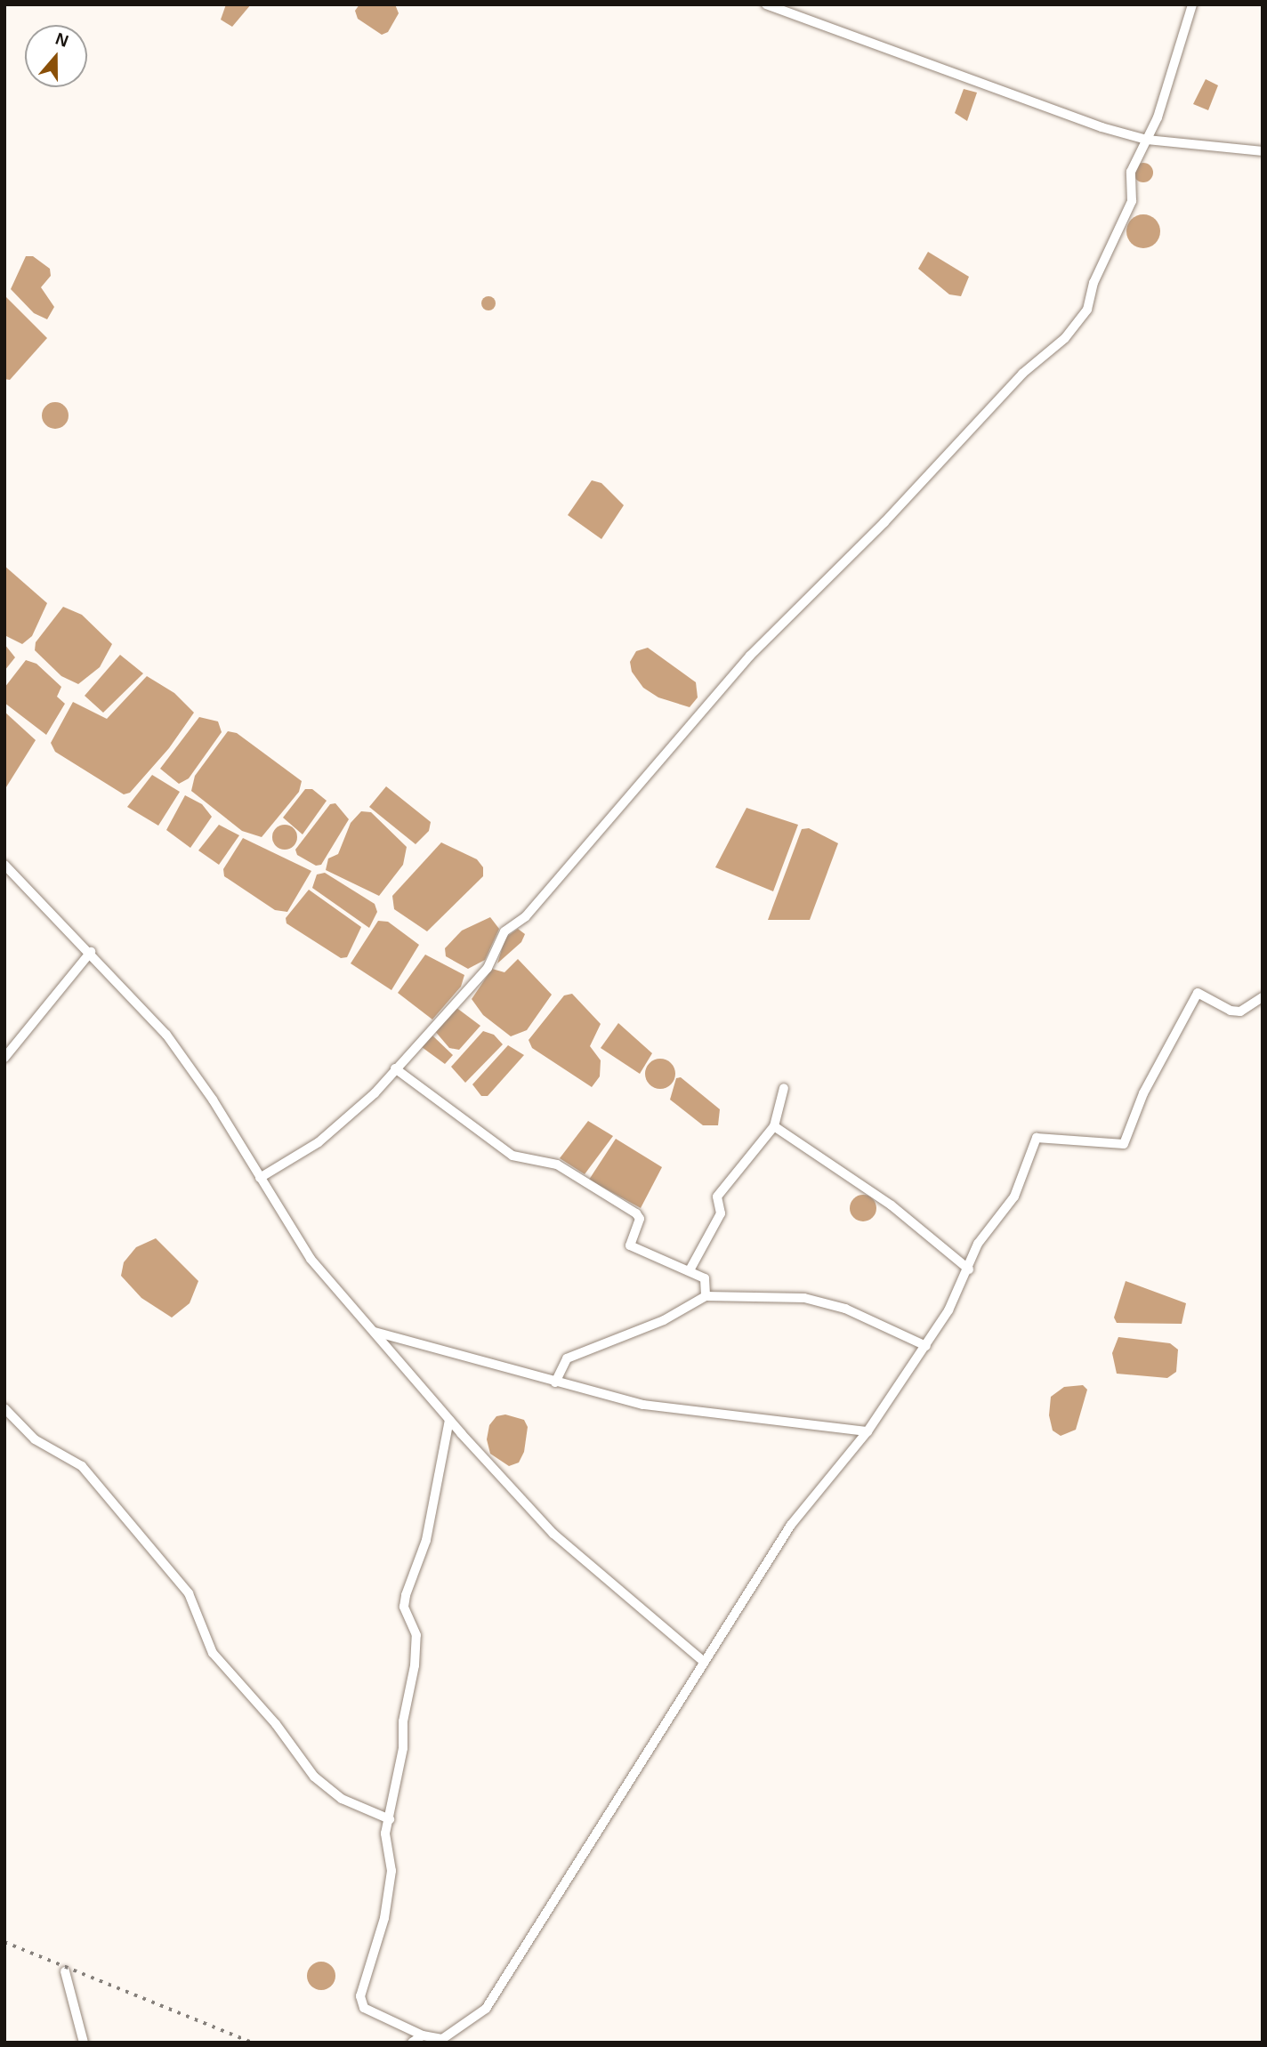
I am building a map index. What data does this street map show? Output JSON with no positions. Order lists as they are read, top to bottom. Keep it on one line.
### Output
{"north":"top"}
